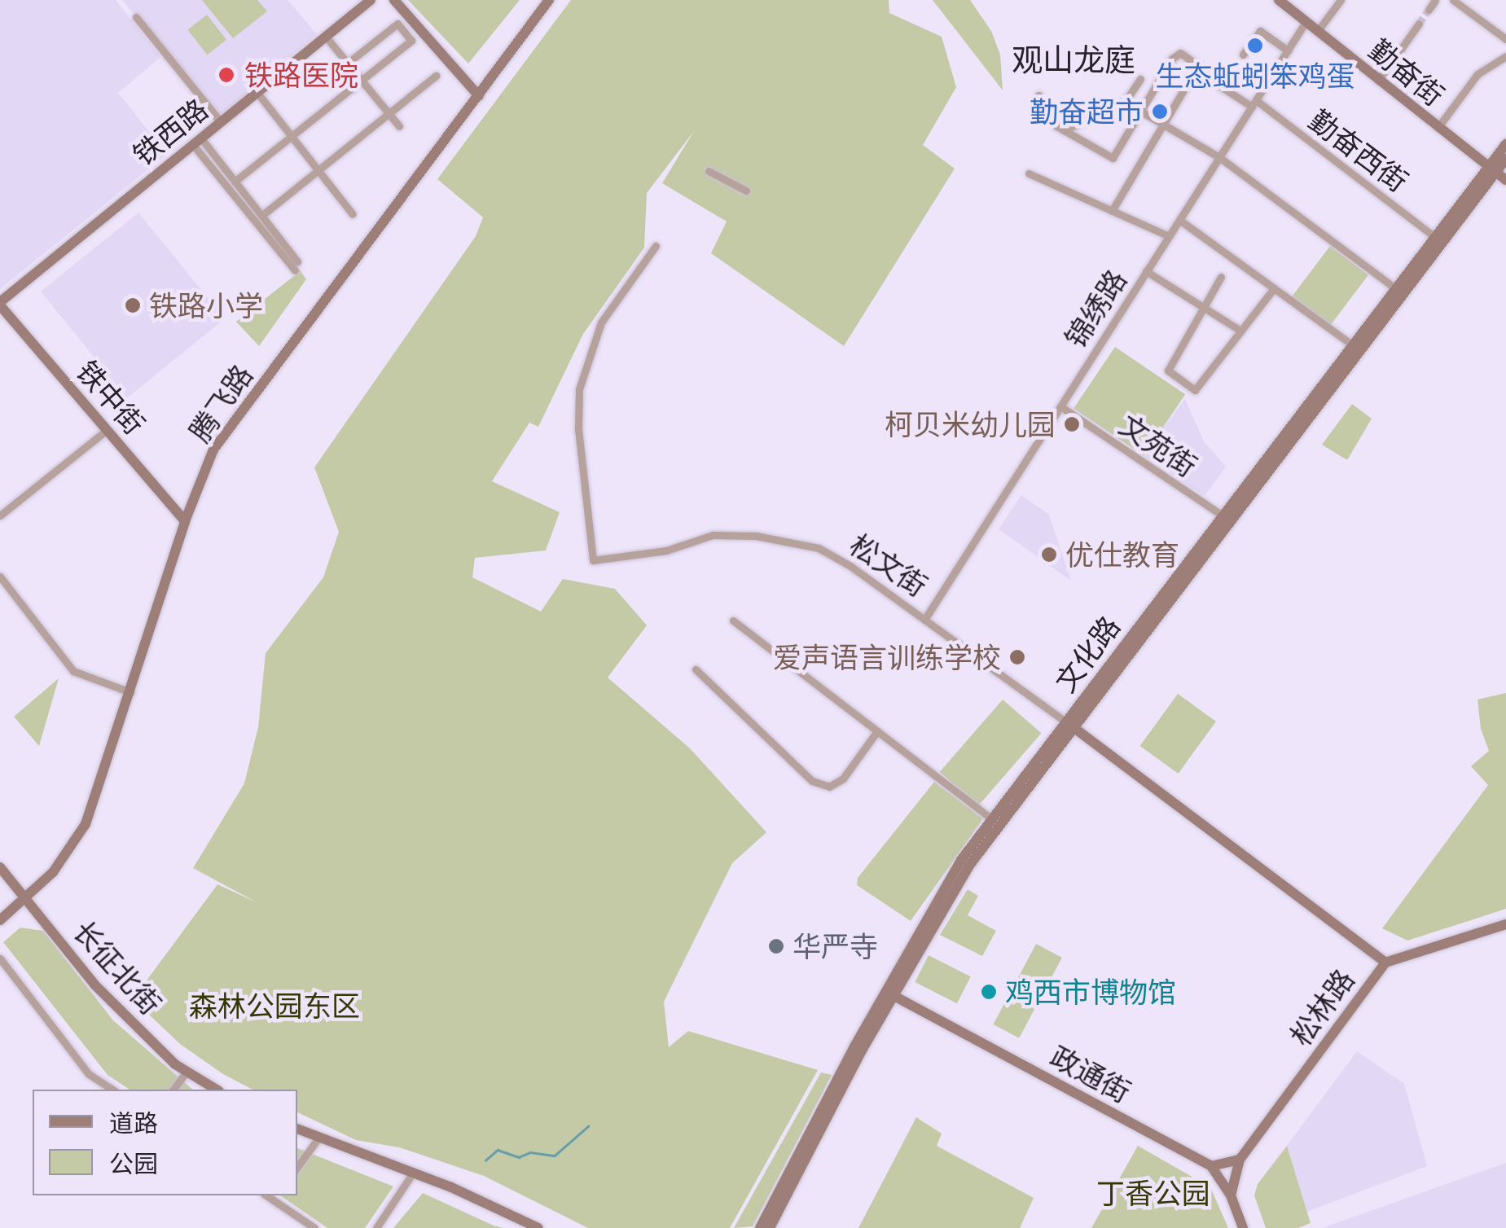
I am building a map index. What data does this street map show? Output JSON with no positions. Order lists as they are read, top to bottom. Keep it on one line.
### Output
{"streets":{"street":["勤奋街","铁西路","勤奋西街","锦绣路","铁中街","腾飞路","文苑街","松文街","文化路","长征北街","松林路","政通街"]},"crossings":[["勤奋街","锦绣路"],["勤奋街","文化路"],["铁西路","铁中街"],["勤奋西街","锦绣路"],["勤奋西街","文化路"],["锦绣路","文苑街"],["锦绣路","松文街"],["铁中街","腾飞路"],["腾飞路","长征北街"],["文苑街","文化路"],["松文街","文化路"],["松文街","松林路"],["文化路","政通街"]],"districts":["观山龙庭"],"parks":["森林公园东区","丁香公园"],"places":["生态蚯蚓笨鸡蛋","铁路医院","勤奋超市","铁路小学","柯贝米幼儿园","优仕教育","爱声语言训练学校","华严寺","鸡西市博物馆"],"legend":["道路","公园"]}
